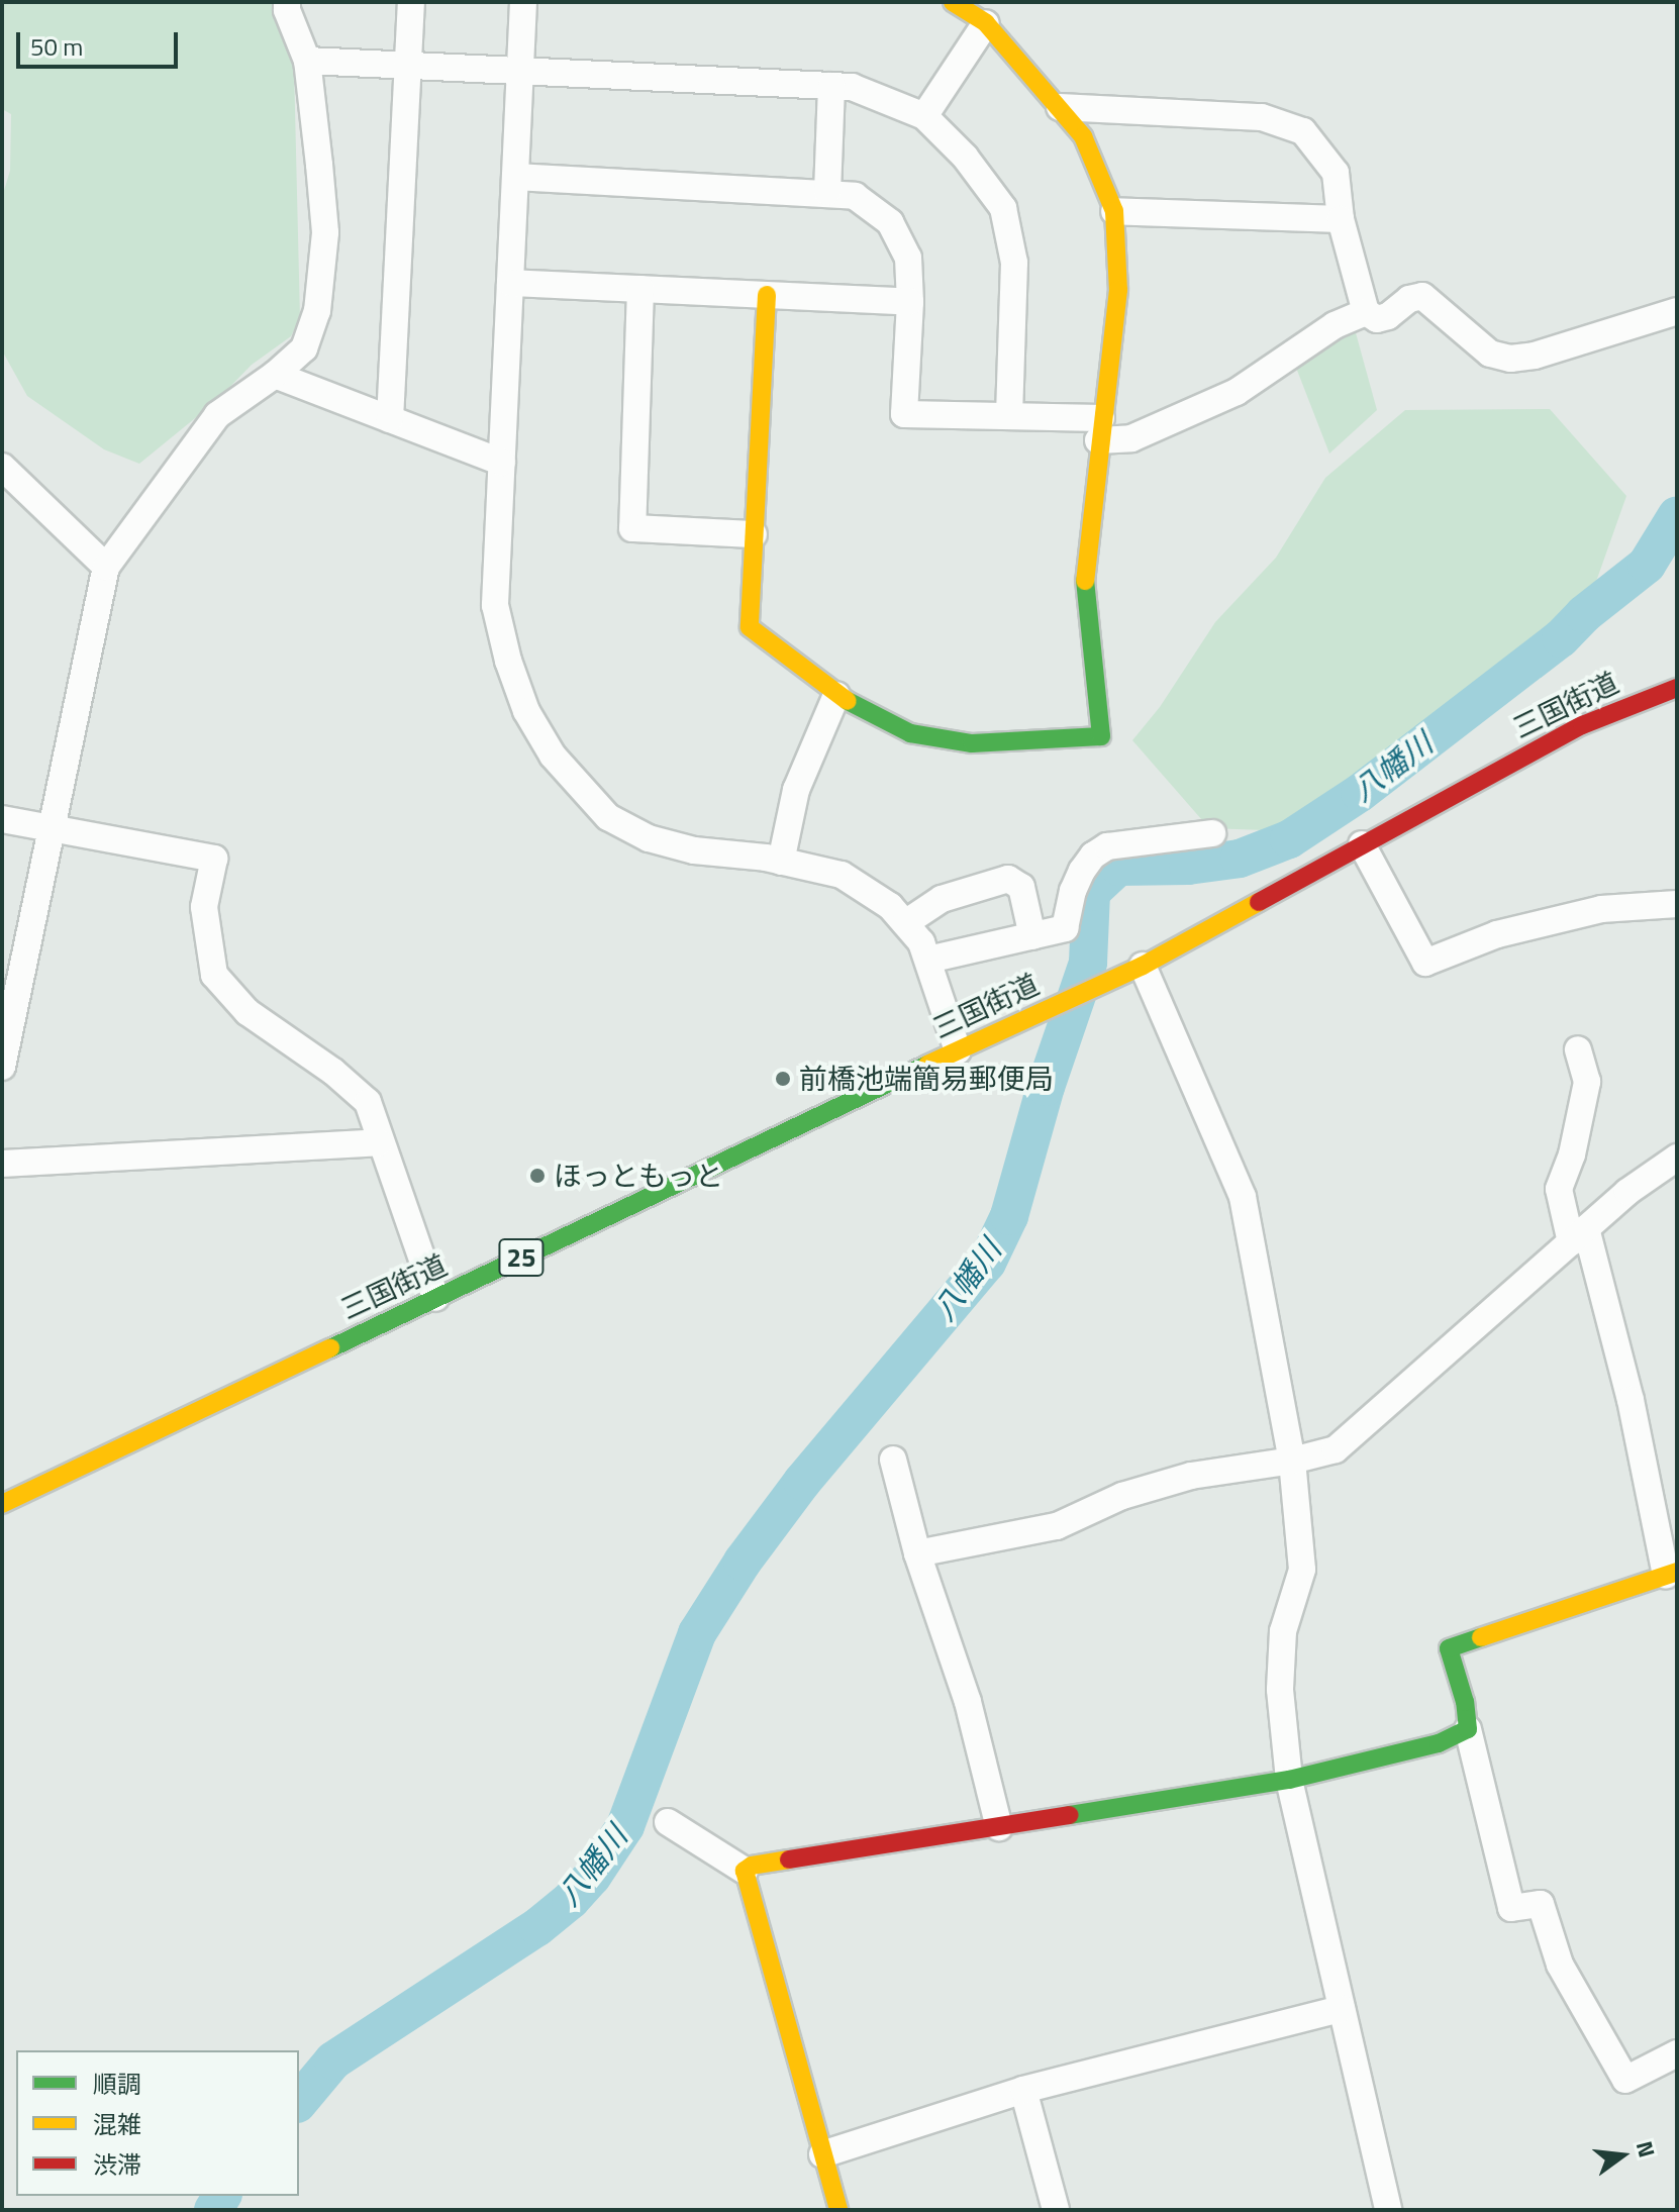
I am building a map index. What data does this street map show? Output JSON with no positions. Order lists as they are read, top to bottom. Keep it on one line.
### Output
{"streets":{"street":["三国街道","25"]},"water":["八幡川"],"places":["前橋池端簡易郵便局","ほっともっと"],"legend":["順調","混雑","渋滞"],"scale_bar":"50 m","north":"right"}
